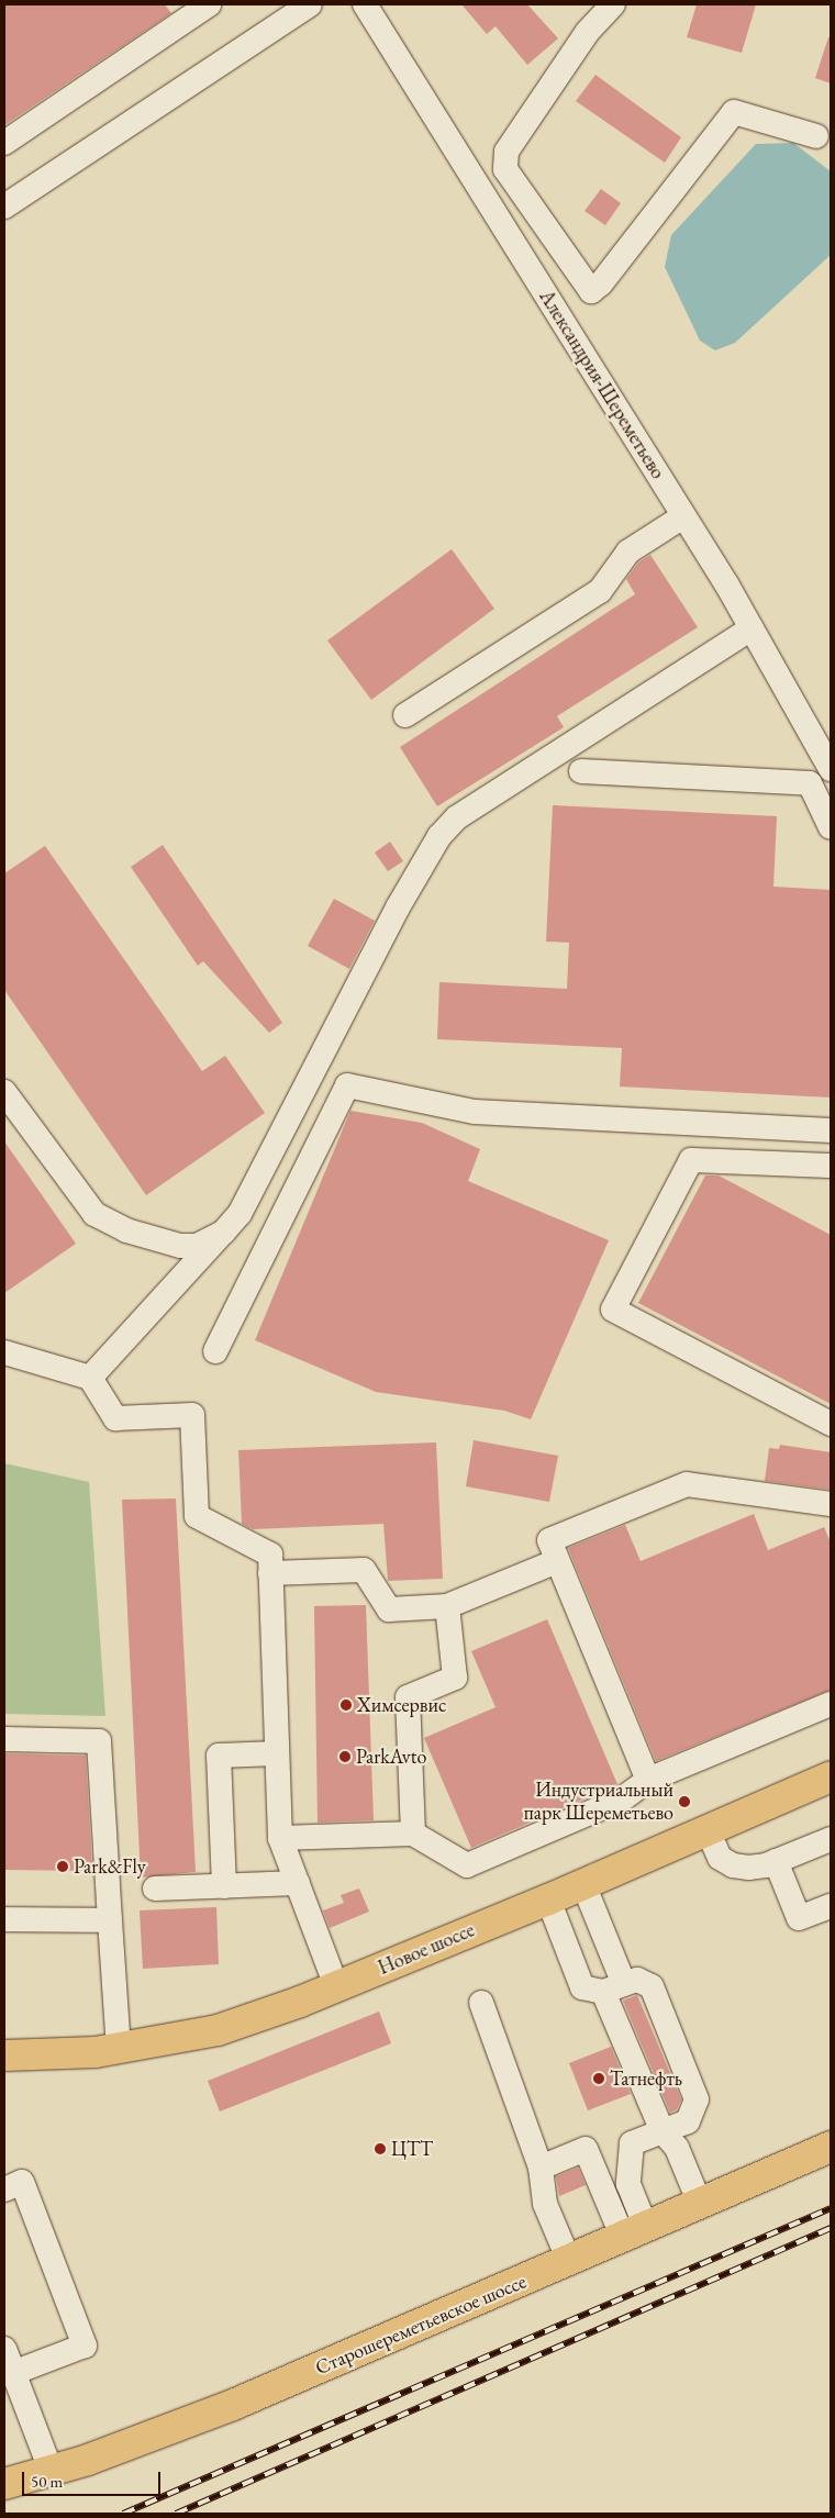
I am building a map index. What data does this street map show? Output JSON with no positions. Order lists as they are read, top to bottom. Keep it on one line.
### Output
{"streets":{"main road":["Новое шоссе","Старошереметьевское шоссе"],"street":["Александрия-Шереметьево"]},"places":["Химсервис","ParkAvto","Индустриальный парк Шереметьево","Park&Fly","Татнефть","ЦТТ"],"scale_bar":"50 m"}
